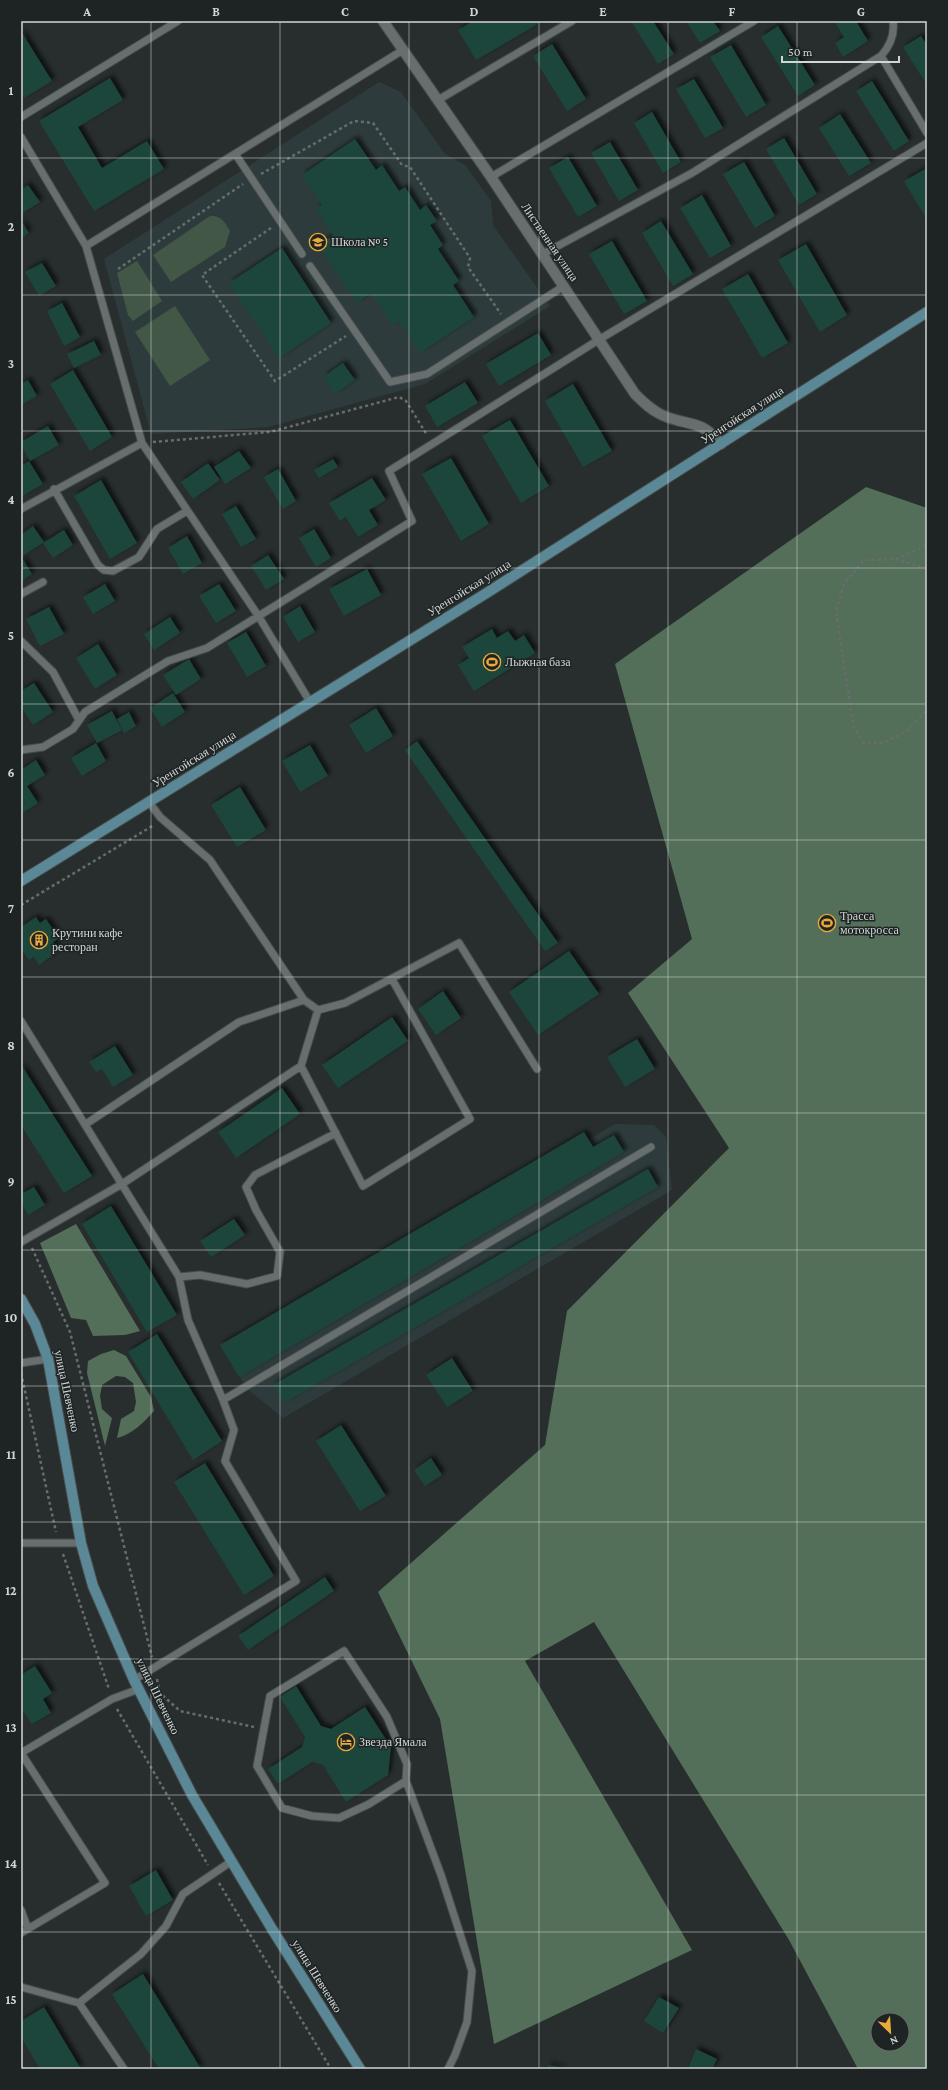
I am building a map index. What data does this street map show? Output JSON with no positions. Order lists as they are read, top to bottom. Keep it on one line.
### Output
{"streets":{"street":["Лиственная улица","Уренгойская улица","улица Шевченко"]},"crossings":[["Лиственная улица","Уренгойская улица"]],"places":{"school or university":["Школа № 5"],"sports":["Лыжная база","Трасса мотокросса"],"building":["Крутини кафе ресторан"],"hotel":["Звезда Ямала"]},"scale_bar":"50 m","north":"bottom right","grid":{"columns":["A","B","C","D","E","F","G"],"rows":["1","2","3","4","5","6","7","8","9","10","11","12","13","14","15"]}}
